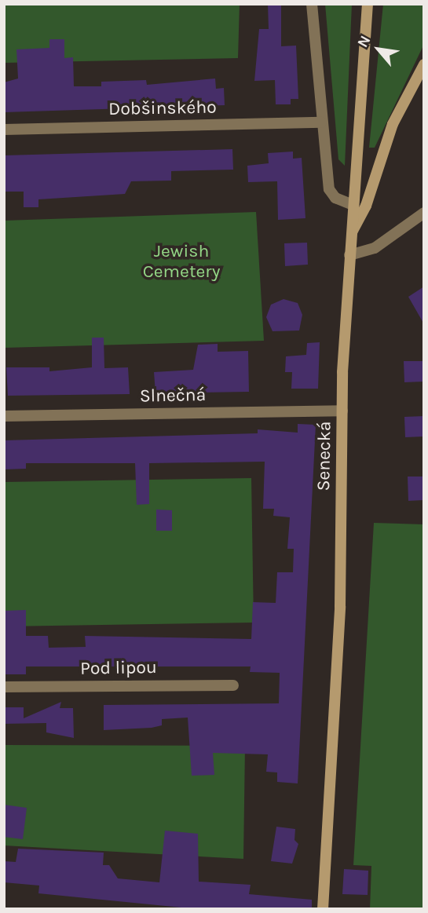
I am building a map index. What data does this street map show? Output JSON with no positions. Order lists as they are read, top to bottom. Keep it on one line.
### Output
{"streets":{"main road":["Senecká"],"street":["Dobšinského","Slnečná","Pod lipou"]},"crossings":[["Slnečná","Senecká"]],"parks":["Jewish Cemetery"],"north":"top left"}
